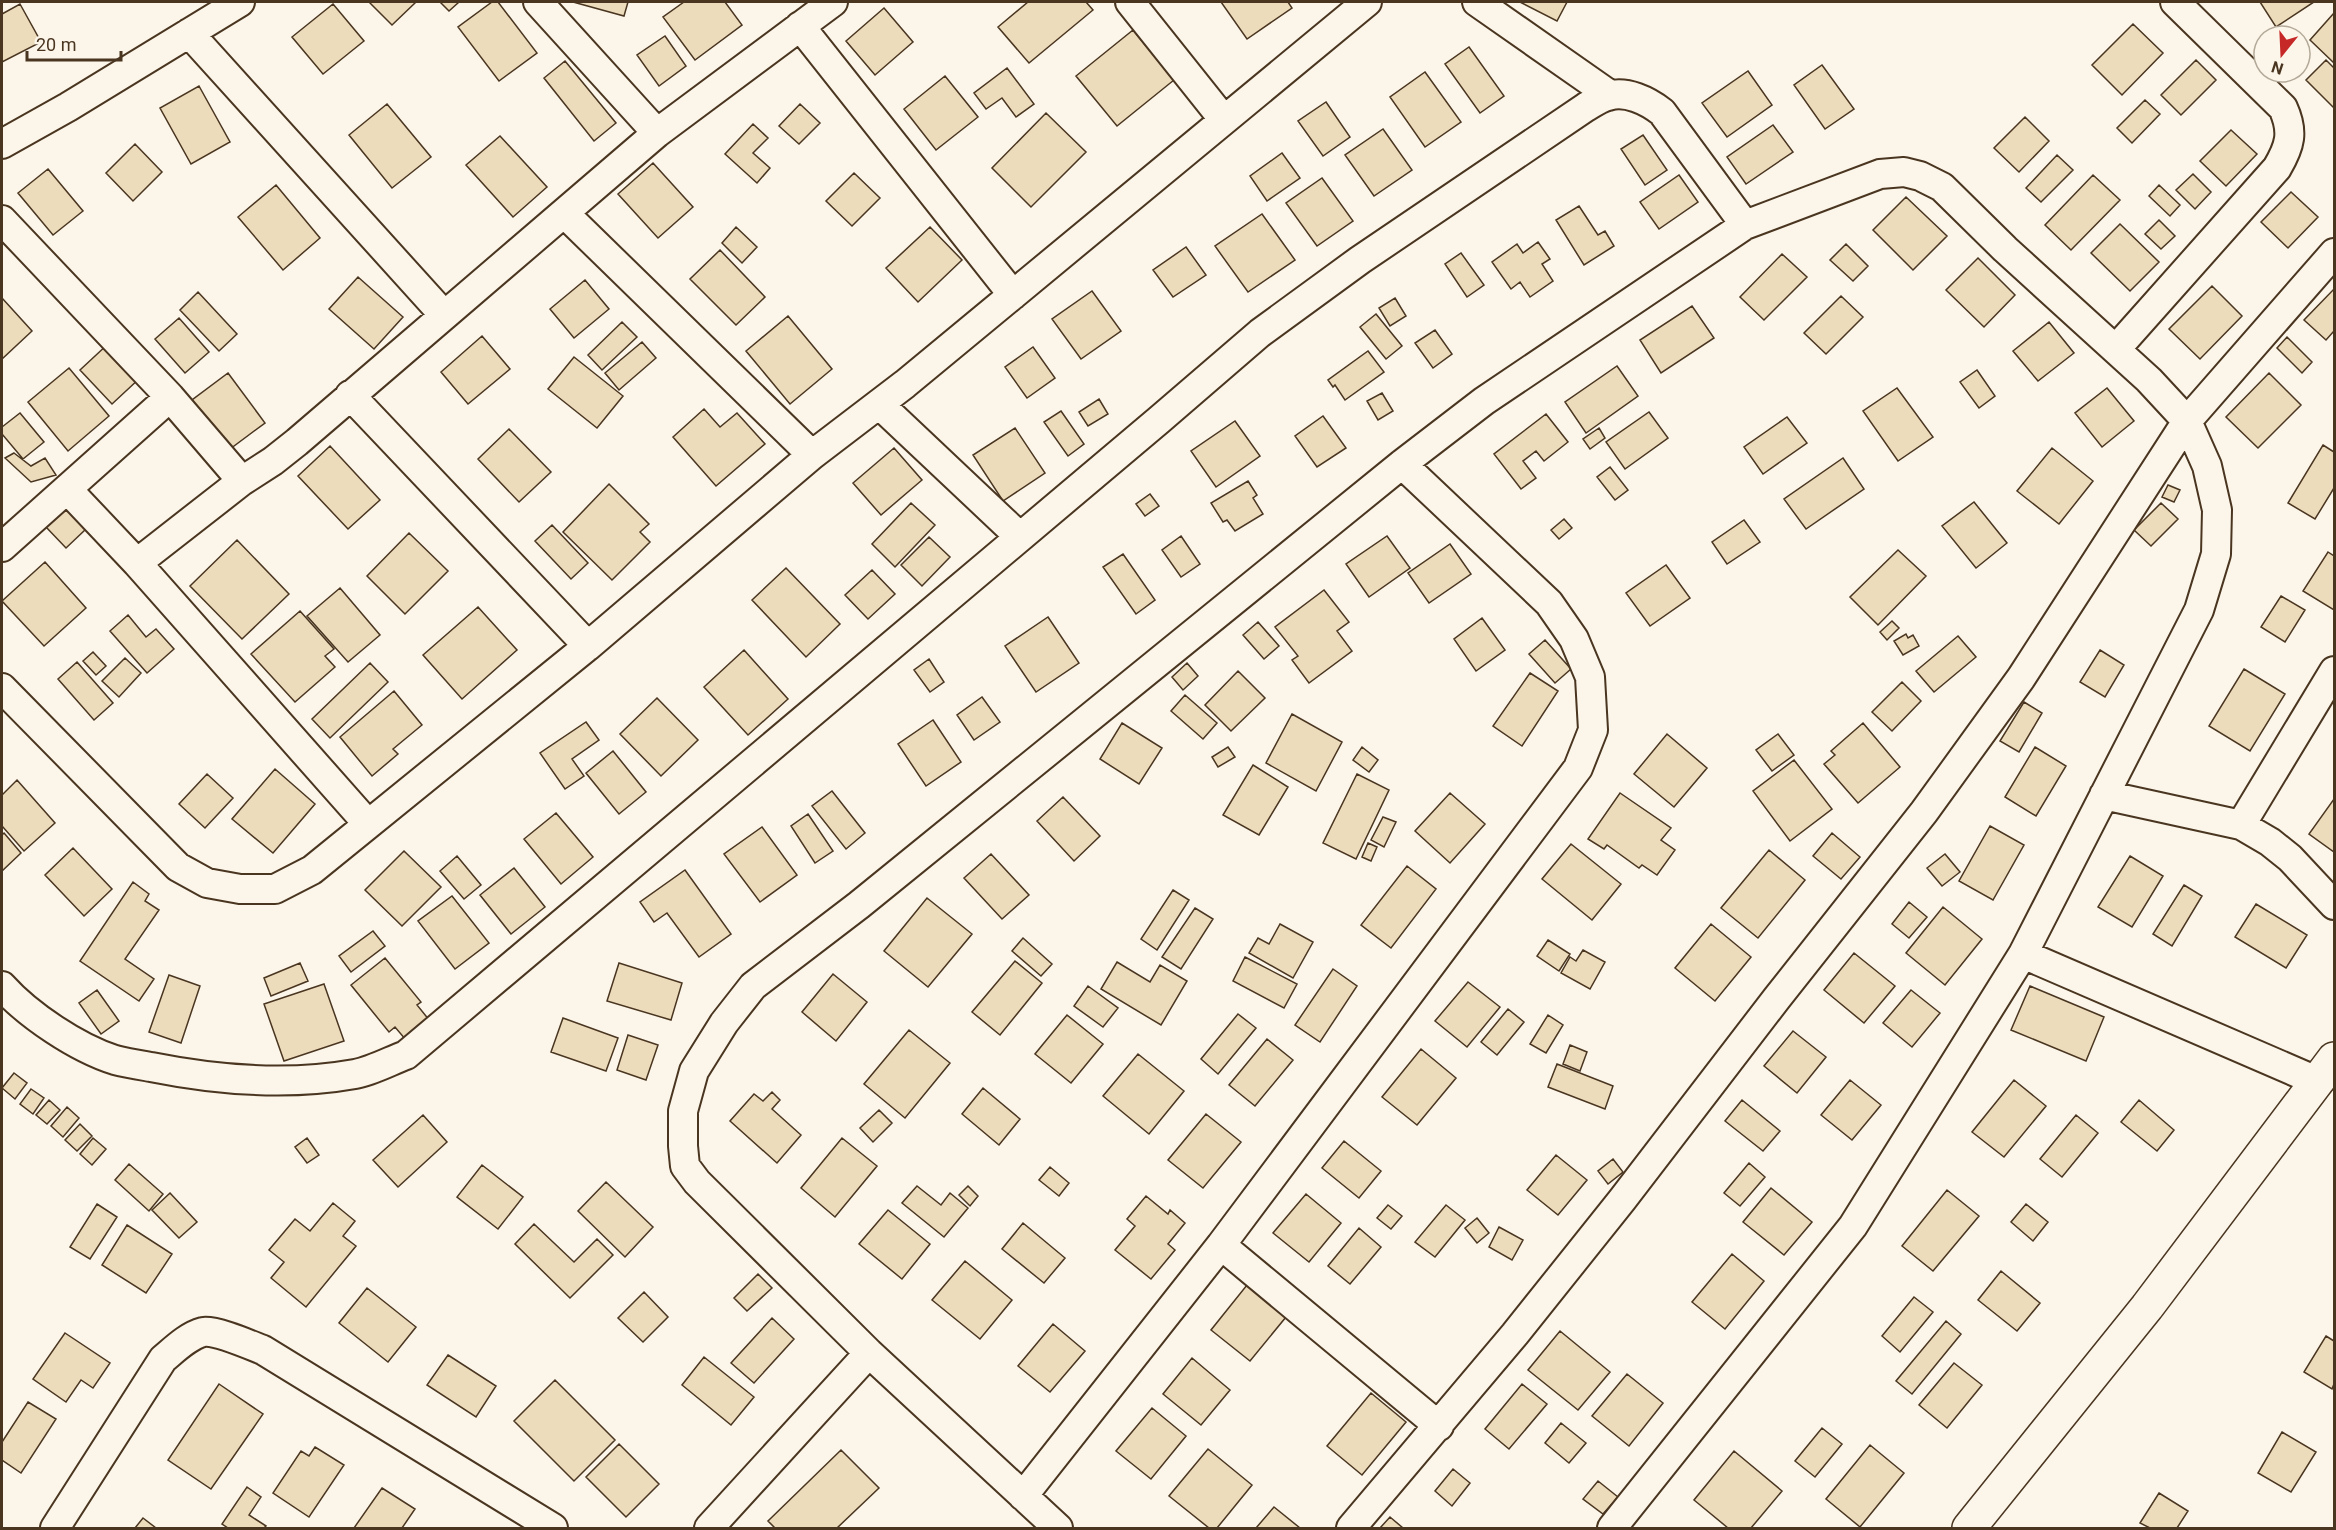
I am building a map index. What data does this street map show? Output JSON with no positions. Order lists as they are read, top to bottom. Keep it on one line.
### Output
{"scale_bar":"20 m","north":"bottom"}
